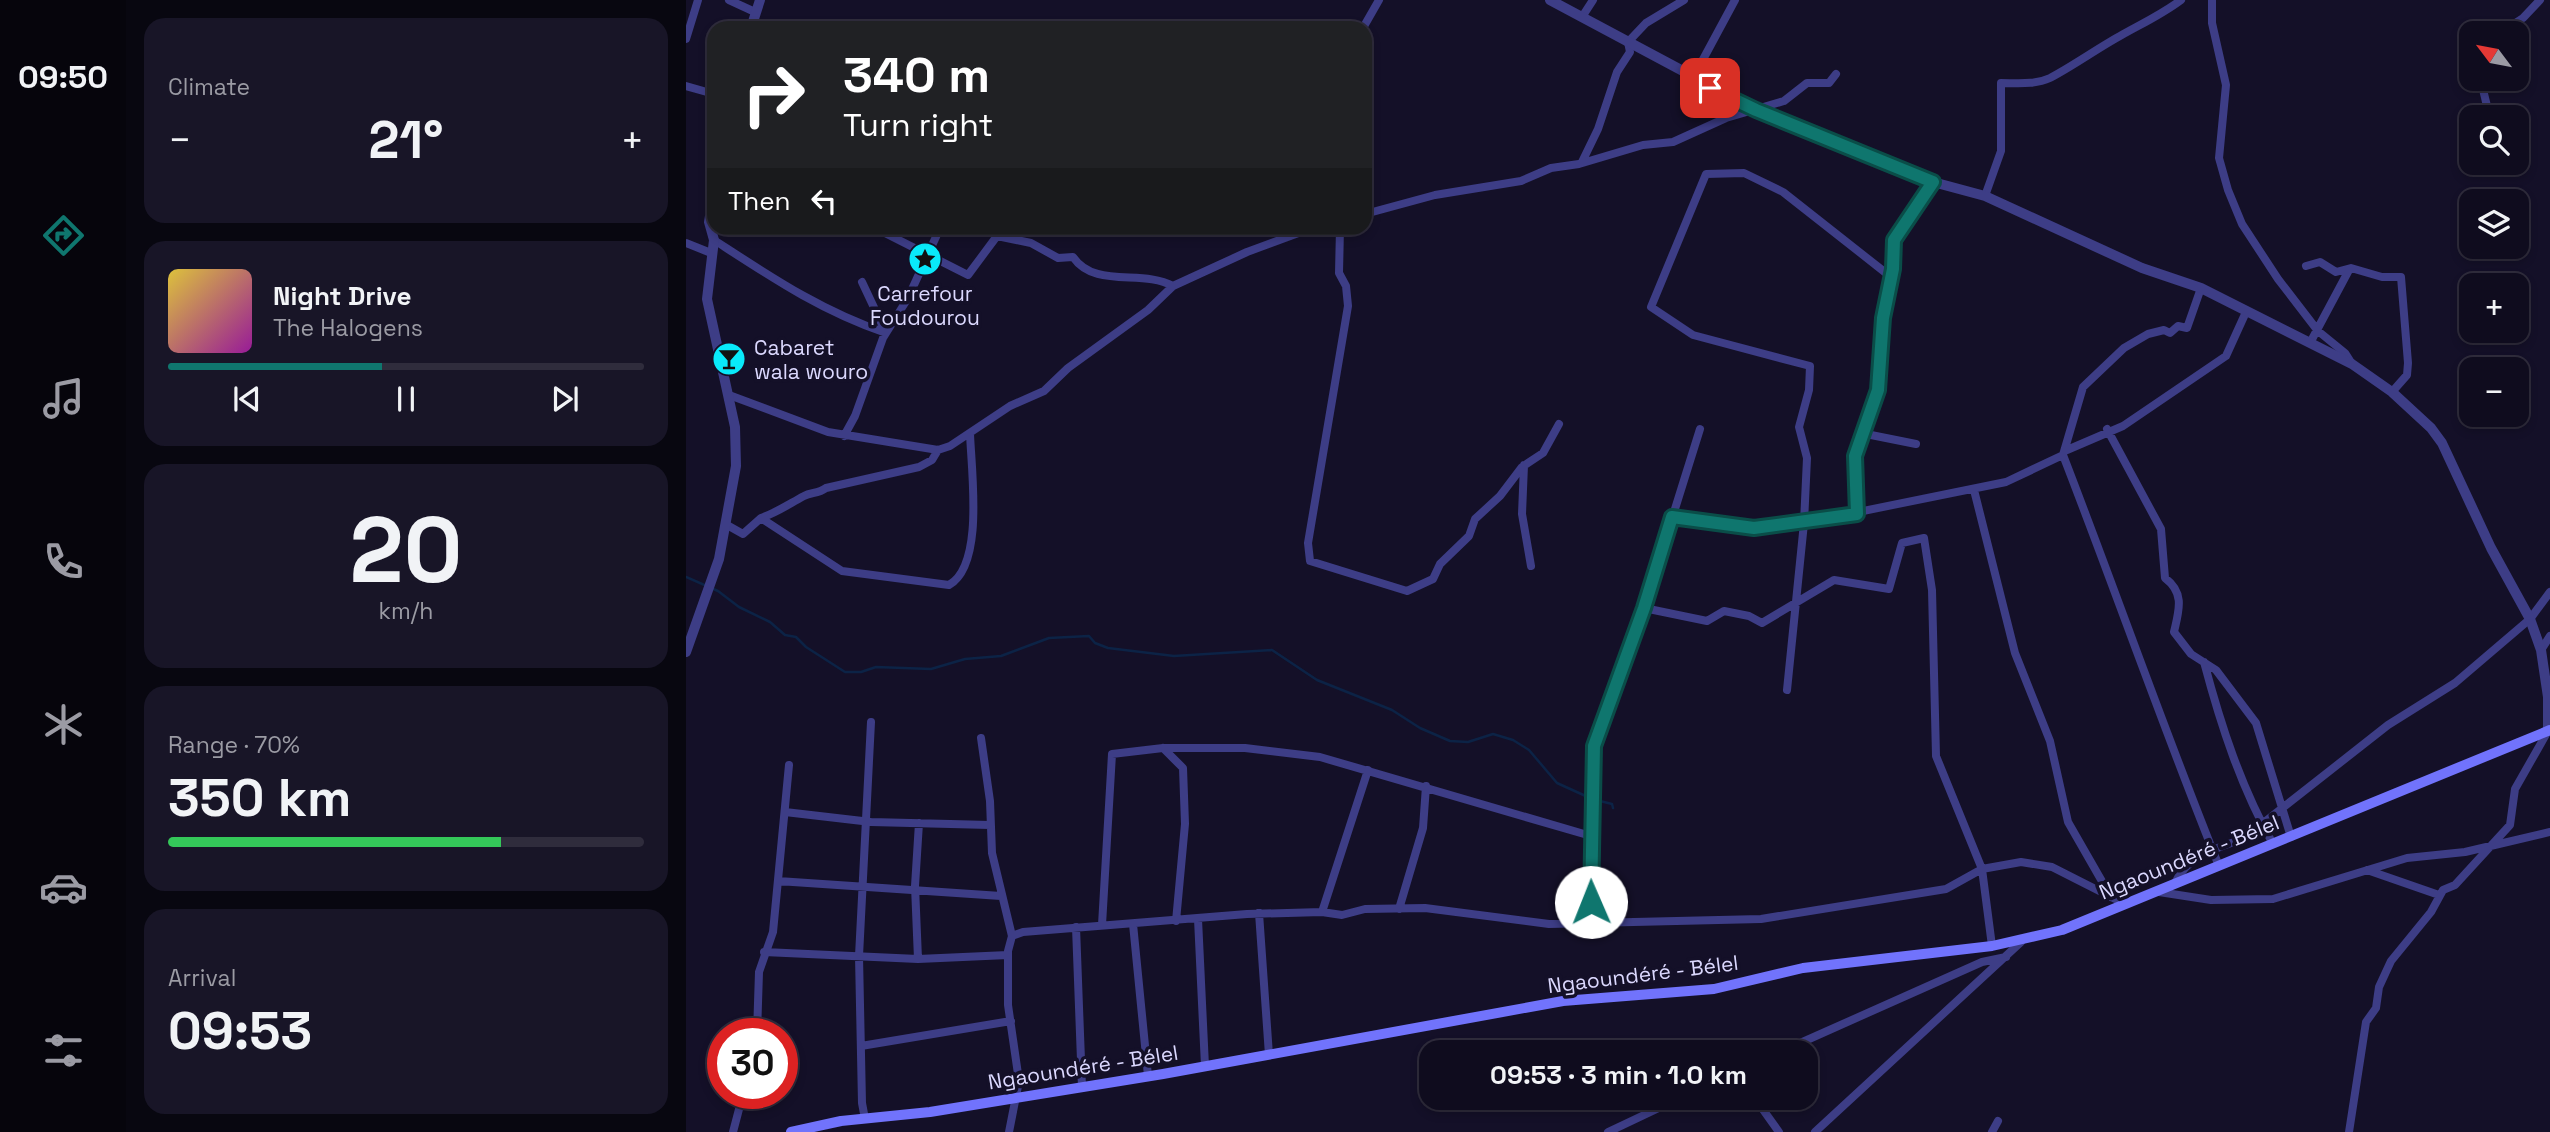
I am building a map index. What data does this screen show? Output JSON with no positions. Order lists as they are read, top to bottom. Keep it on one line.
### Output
{"streets":{"main road":["Ngaoundéré - Bélel"]},"places":{"place":["Carrefour Foudourou"],"bar":["Cabaret wala wouro"]},"north":"top left","page":{"tabs":"09:50","tile":["Climate",["20","km/h"],["Range · 70%","350 km"],["Arrival","09:53"]],"map_buttons":["+","−"],"turn":["340 m","Turn right"],"heat":["−","21°","+"],"then":"Then","song":["Night Drive","The Halogens"],"limit":"30","trip":"09:53 · 3 min · 1.0 km"}}
